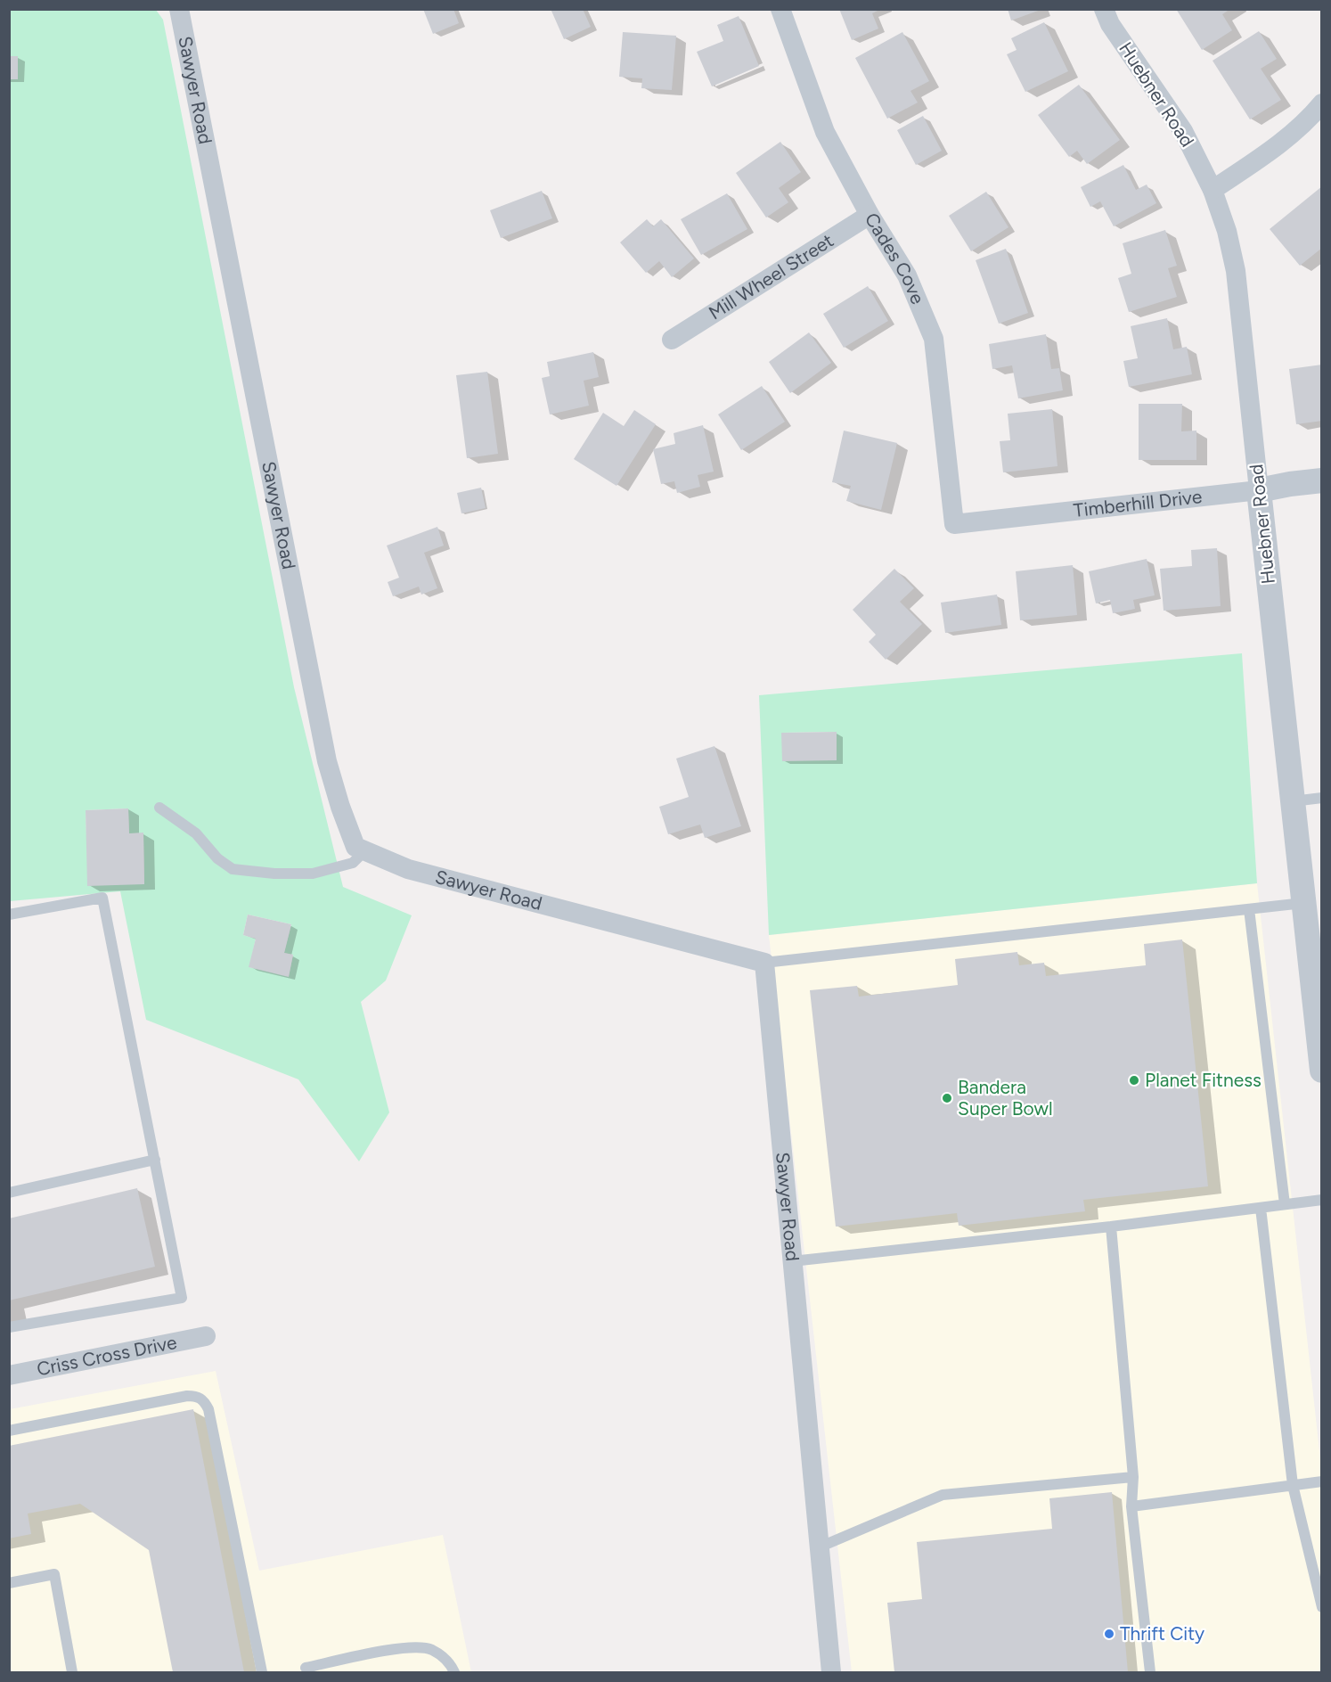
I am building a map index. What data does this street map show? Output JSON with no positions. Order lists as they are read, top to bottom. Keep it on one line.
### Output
{"streets":{"street":["Sawyer Road","Huebner Road","Cades Cove","Mill Wheel Street","Timberhill Drive","Criss Cross Drive"]},"crossings":[["Huebner Road","Timberhill Drive"],["Cades Cove","Mill Wheel Street"],["Cades Cove","Timberhill Drive"]],"places":["Planet Fitness","Bandera Super Bowl","Thrift City"]}
